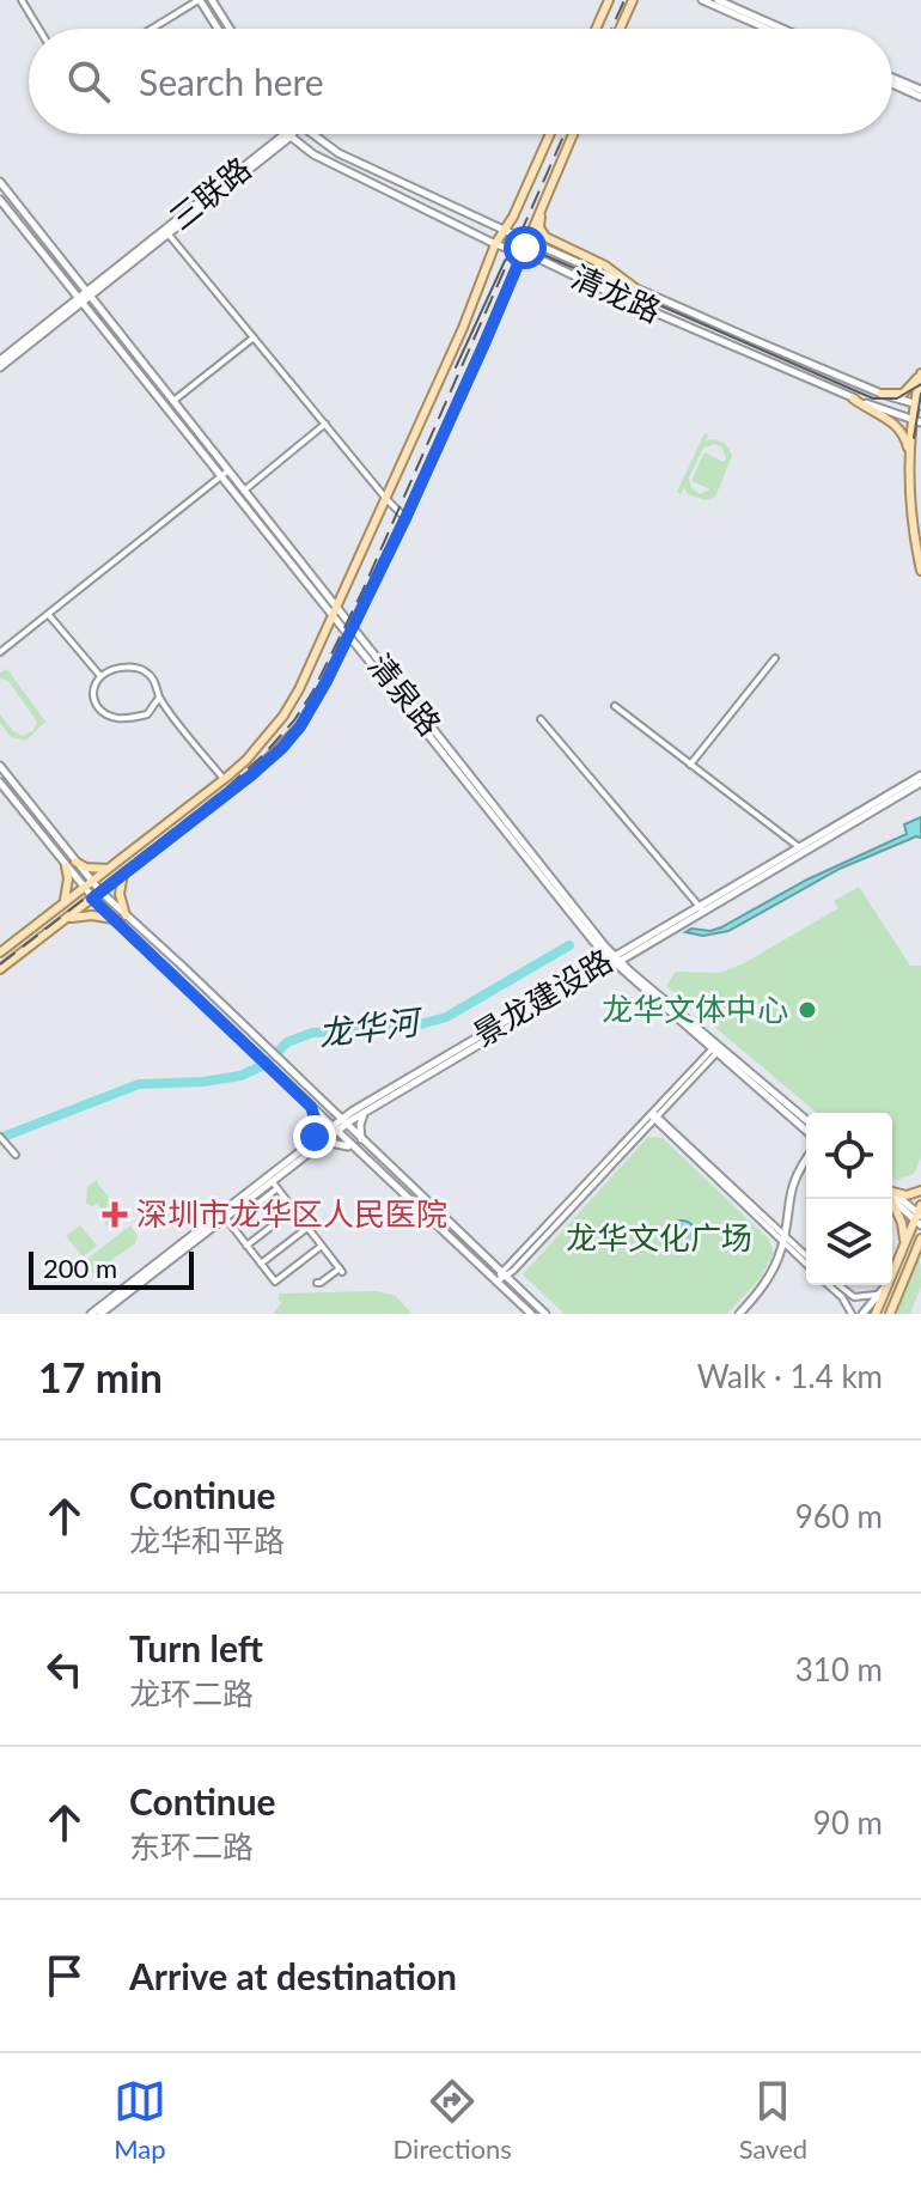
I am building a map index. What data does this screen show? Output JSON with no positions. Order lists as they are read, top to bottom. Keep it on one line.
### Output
{"streets":{"main road":["三联路","清龙路","清泉路","景龙建设路"]},"crossings":[["三联路","清龙路"],["三联路","清泉路"],["清泉路","景龙建设路"]],"water":["龙华河"],"parks":["龙华文化广场"],"places":{"other":["龙华文体中心"],"health":["深圳市龙华区人民医院"]},"scale_bar":"200 m","page":{"search":"Search here","scale":"200 m","heading":["17 min","Walk · 1.4 km"],"list":[["Continue","龙华和平路","960 m"],["Turn left","龙环二路","310 m"],["Continue","东环二路","90 m"],"Arrive at destination"],"nav":["Map","Directions","Saved"]}}
